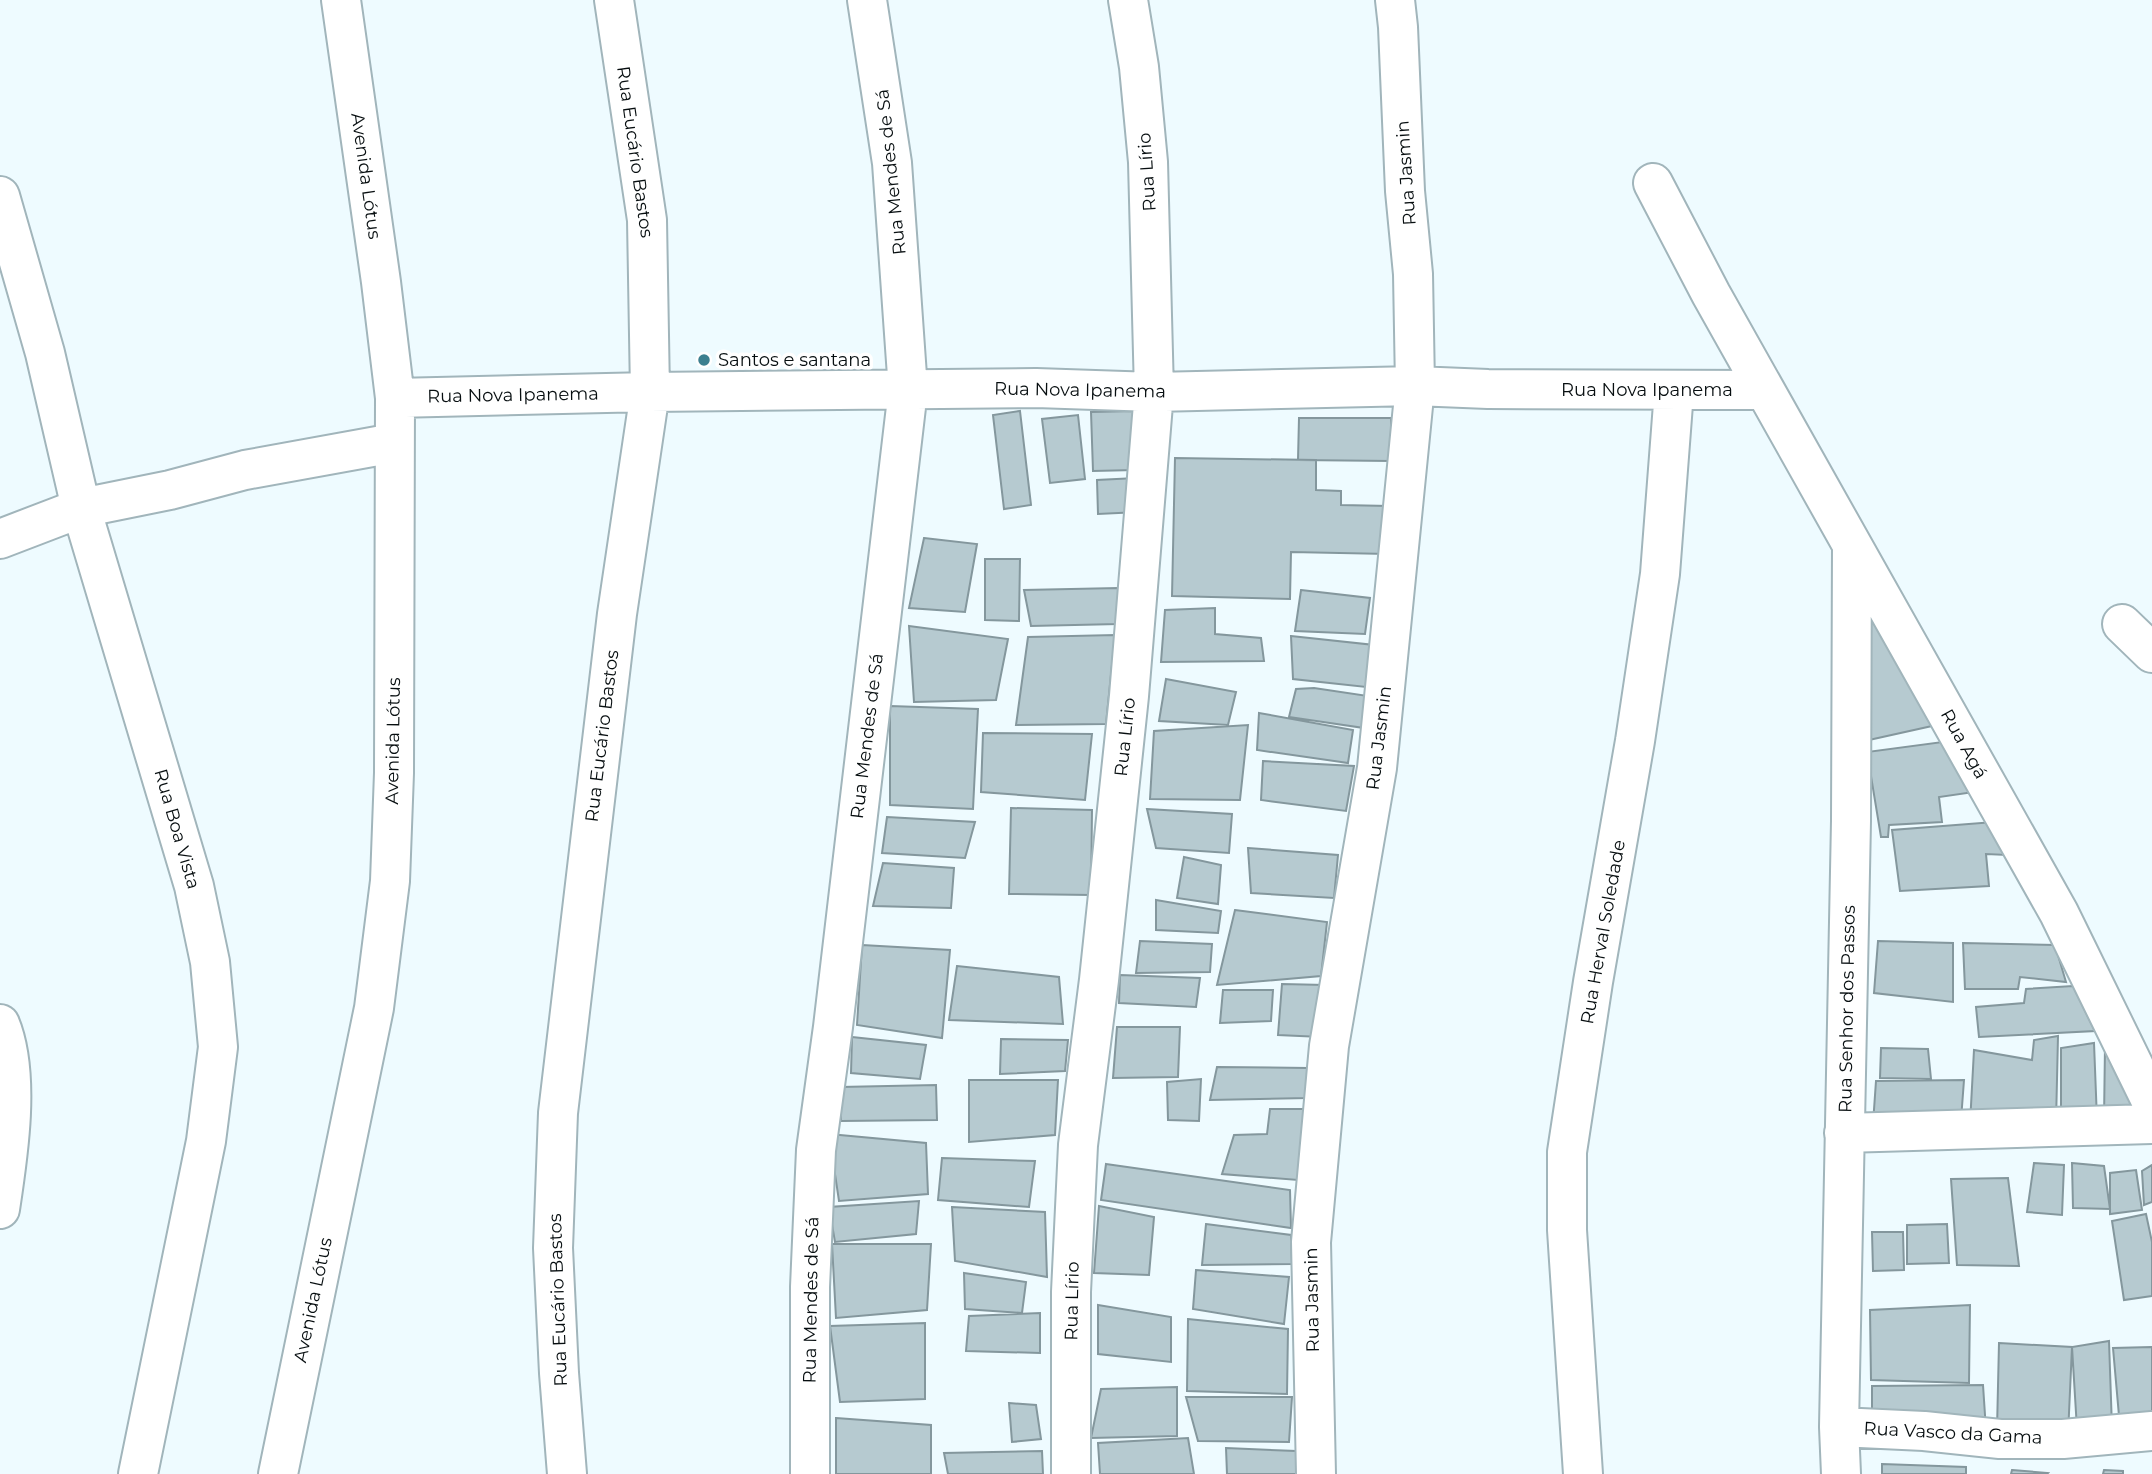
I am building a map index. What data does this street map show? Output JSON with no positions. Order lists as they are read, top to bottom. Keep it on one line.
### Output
{"streets":{"street":["Rua Eucário Bastos","Rua Mendes de Sá","Rua Lírio","Rua Jasmin","Avenida Lótus","Rua Nova Ipanema","Rua Agá","Rua Boa Vista","Rua Herval Soledade","Rua Senhor dos Passos","Rua Vasco da Gama"]},"crossings":[["Rua Eucário Bastos","Rua Nova Ipanema"],["Rua Mendes de Sá","Rua Nova Ipanema"],["Rua Lírio","Rua Nova Ipanema"],["Rua Jasmin","Rua Nova Ipanema"],["Avenida Lótus","Rua Nova Ipanema"],["Rua Nova Ipanema","Rua Agá"],["Rua Nova Ipanema","Rua Herval Soledade"],["Rua Agá","Rua Senhor dos Passos"],["Rua Senhor dos Passos","Rua Vasco da Gama"]],"places":["Santos e santana"]}
